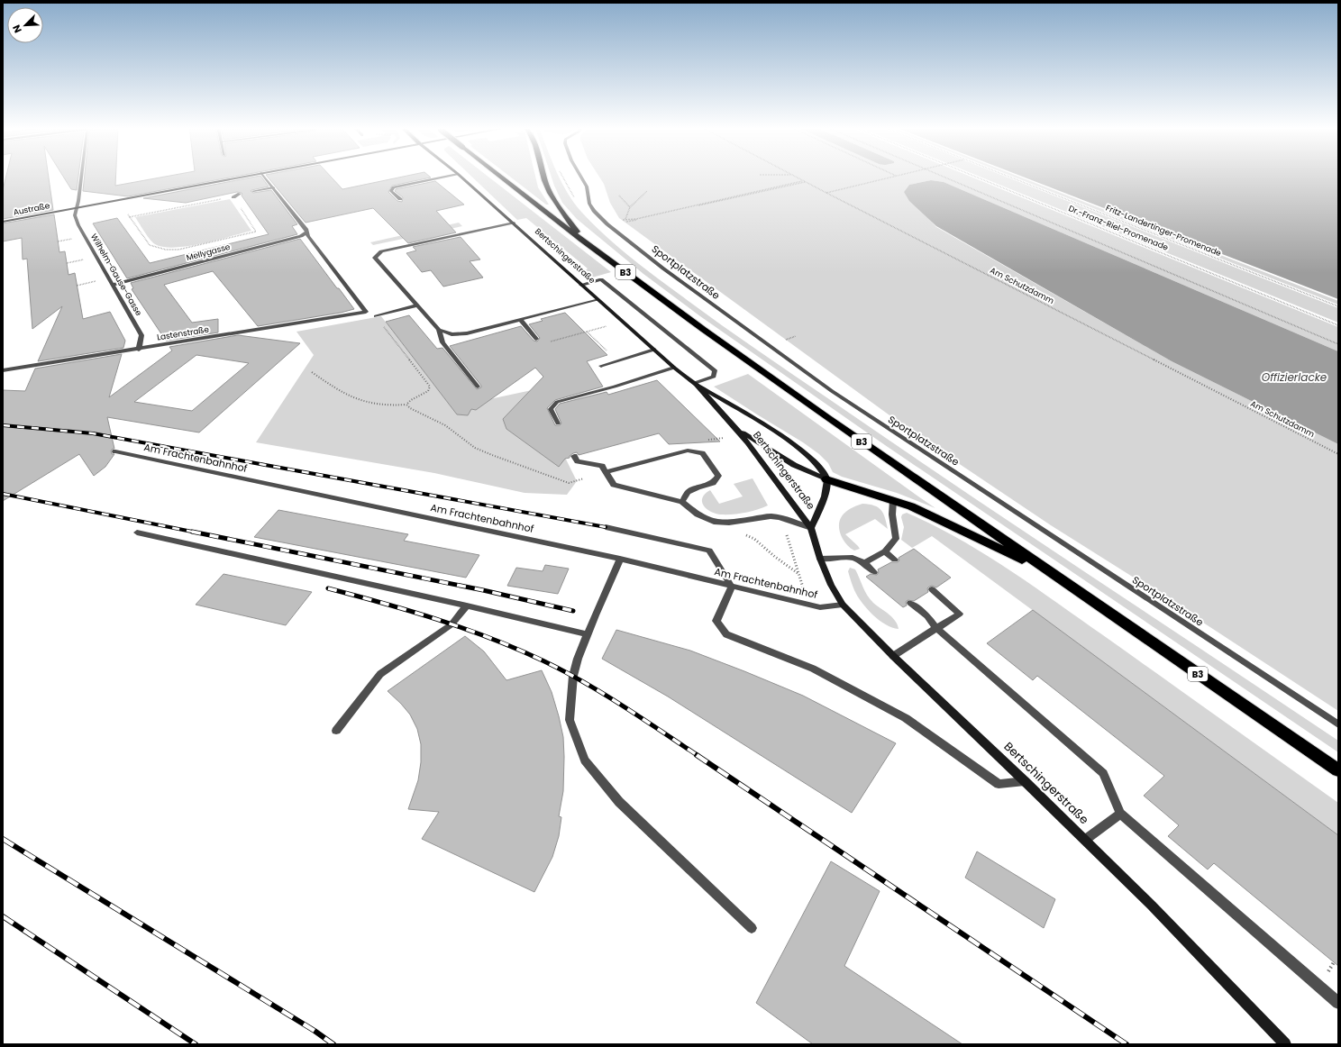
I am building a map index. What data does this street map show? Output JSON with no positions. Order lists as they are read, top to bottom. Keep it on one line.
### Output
{"streets":{"highway":["B3"],"street":["Austraße","Mellygasse","Bertschingerstraße","Sportplatzstraße","Wilhelm-Gause-Gasse","Lastenstraße","Am Frachtenbahnhof"],"path":["Dr.-Franz-Riel-Promenade","Fritz-Landertinger-Promenade","Am Schutzdamm"]},"crossings":[["Austraße","Wilhelm-Gause-Gasse"],["Mellygasse","Wilhelm-Gause-Gasse"],["Mellygasse","Lastenstraße"],["Bertschingerstraße","Am Frachtenbahnhof"],["Wilhelm-Gause-Gasse","Lastenstraße"]],"water":["Offizierlacke"],"north":"bottom left"}
